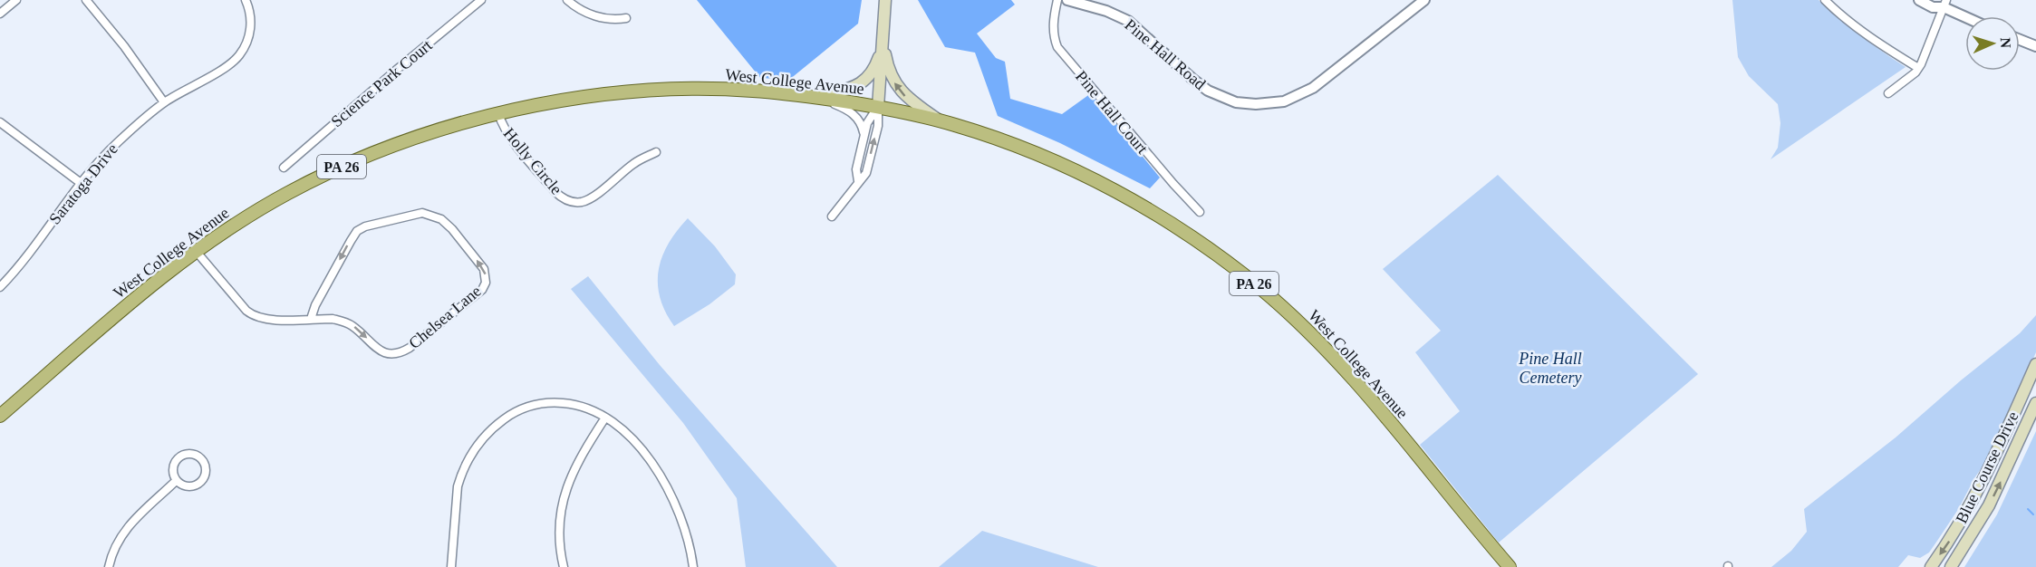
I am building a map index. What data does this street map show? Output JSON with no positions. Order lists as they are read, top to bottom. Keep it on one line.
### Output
{"streets":{"main road":["West College Avenue","PA 26","Blue Course Drive"],"street":["Pine Hall Road","Science Park Court","Pine Hall Court","Holly Circle","Saratoga Drive","Chelsea Lane"]},"crossings":[["West College Avenue","Holly Circle"],["West College Avenue","Chelsea Lane"]],"parks":["Pine Hall Cemetery"],"north":"right"}
